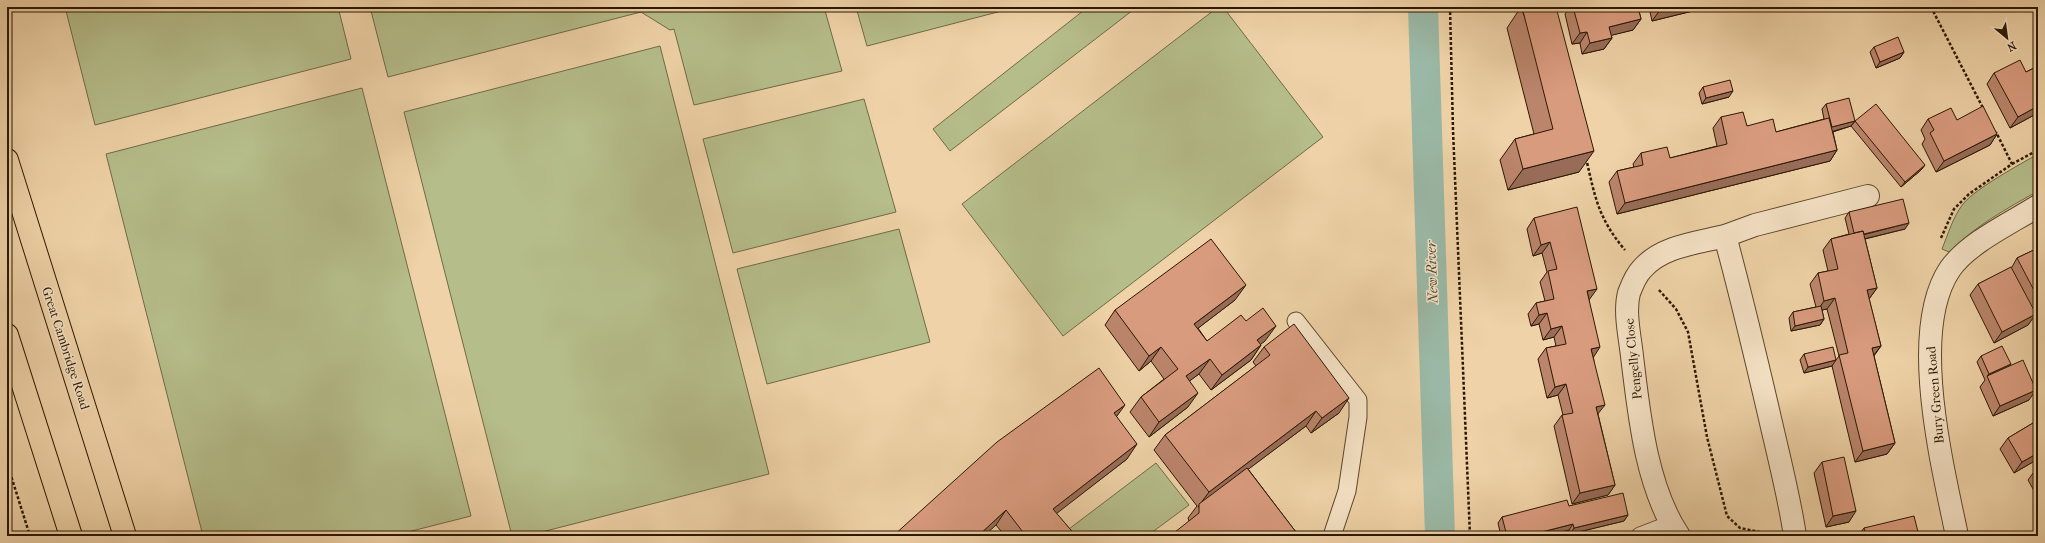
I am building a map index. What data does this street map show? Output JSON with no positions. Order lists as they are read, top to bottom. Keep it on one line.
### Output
{"streets":{"highway":["Great Cambridge Road"],"street":["Pengelly Close","Bury Green Road"]},"water":["New River"],"north":"bottom right"}
